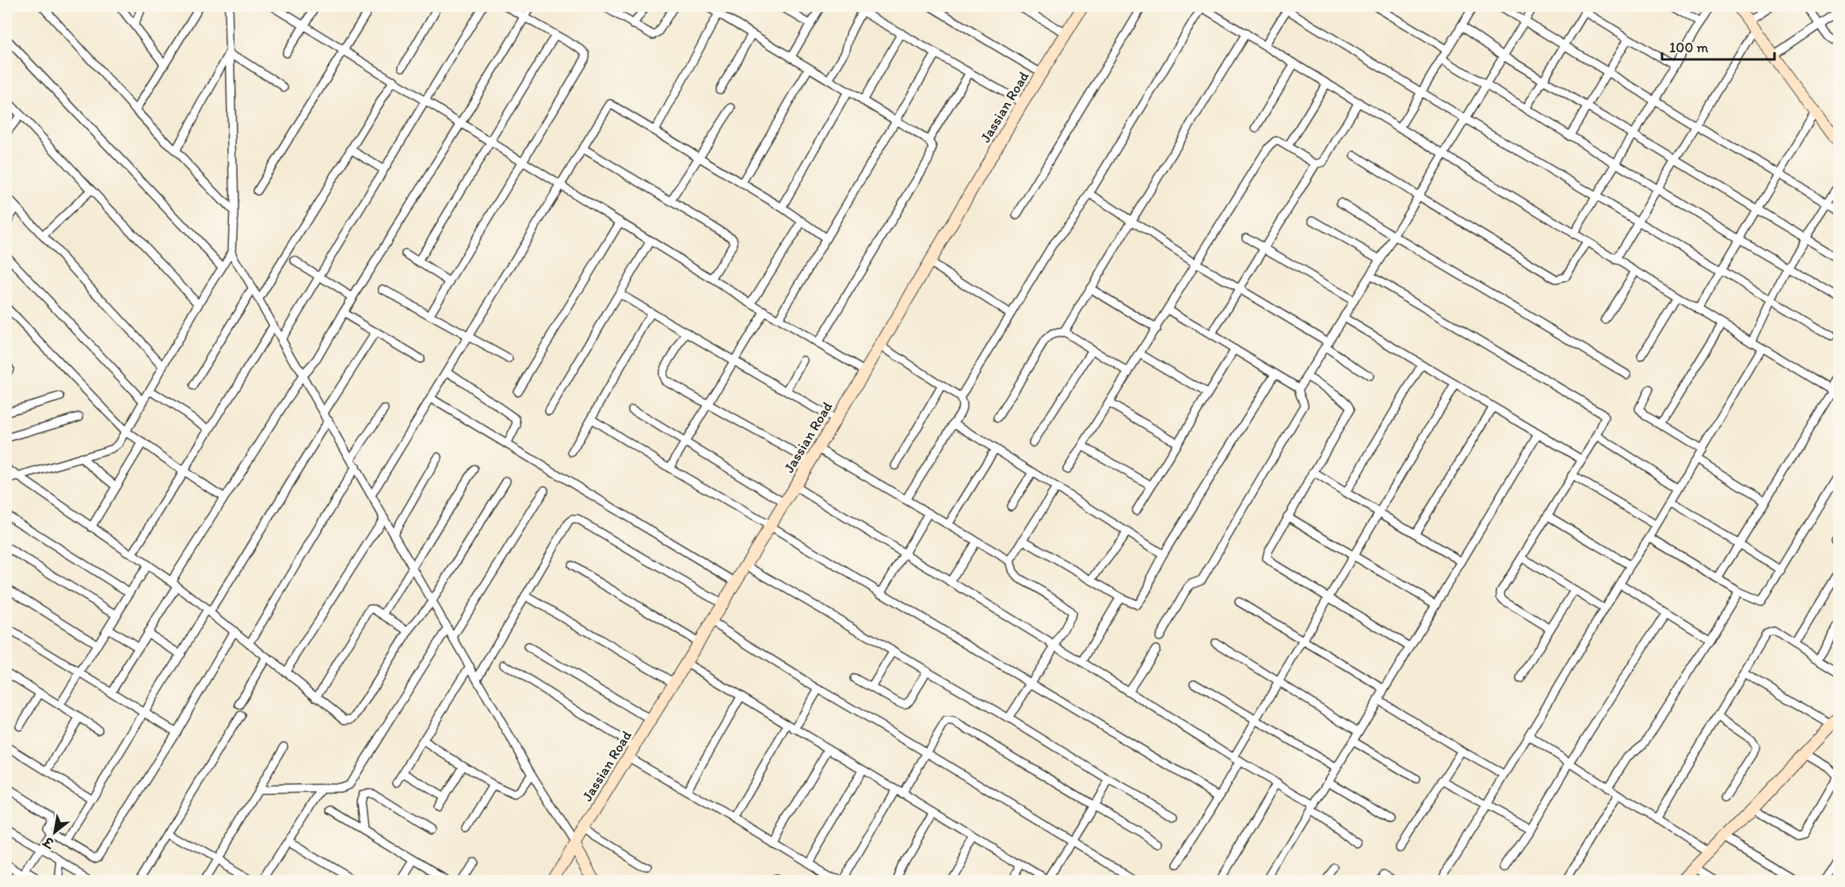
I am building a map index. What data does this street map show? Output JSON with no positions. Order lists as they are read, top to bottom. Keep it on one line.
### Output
{"streets":{"street":["Jassian Road"]},"scale_bar":"100 m","north":"bottom left"}
